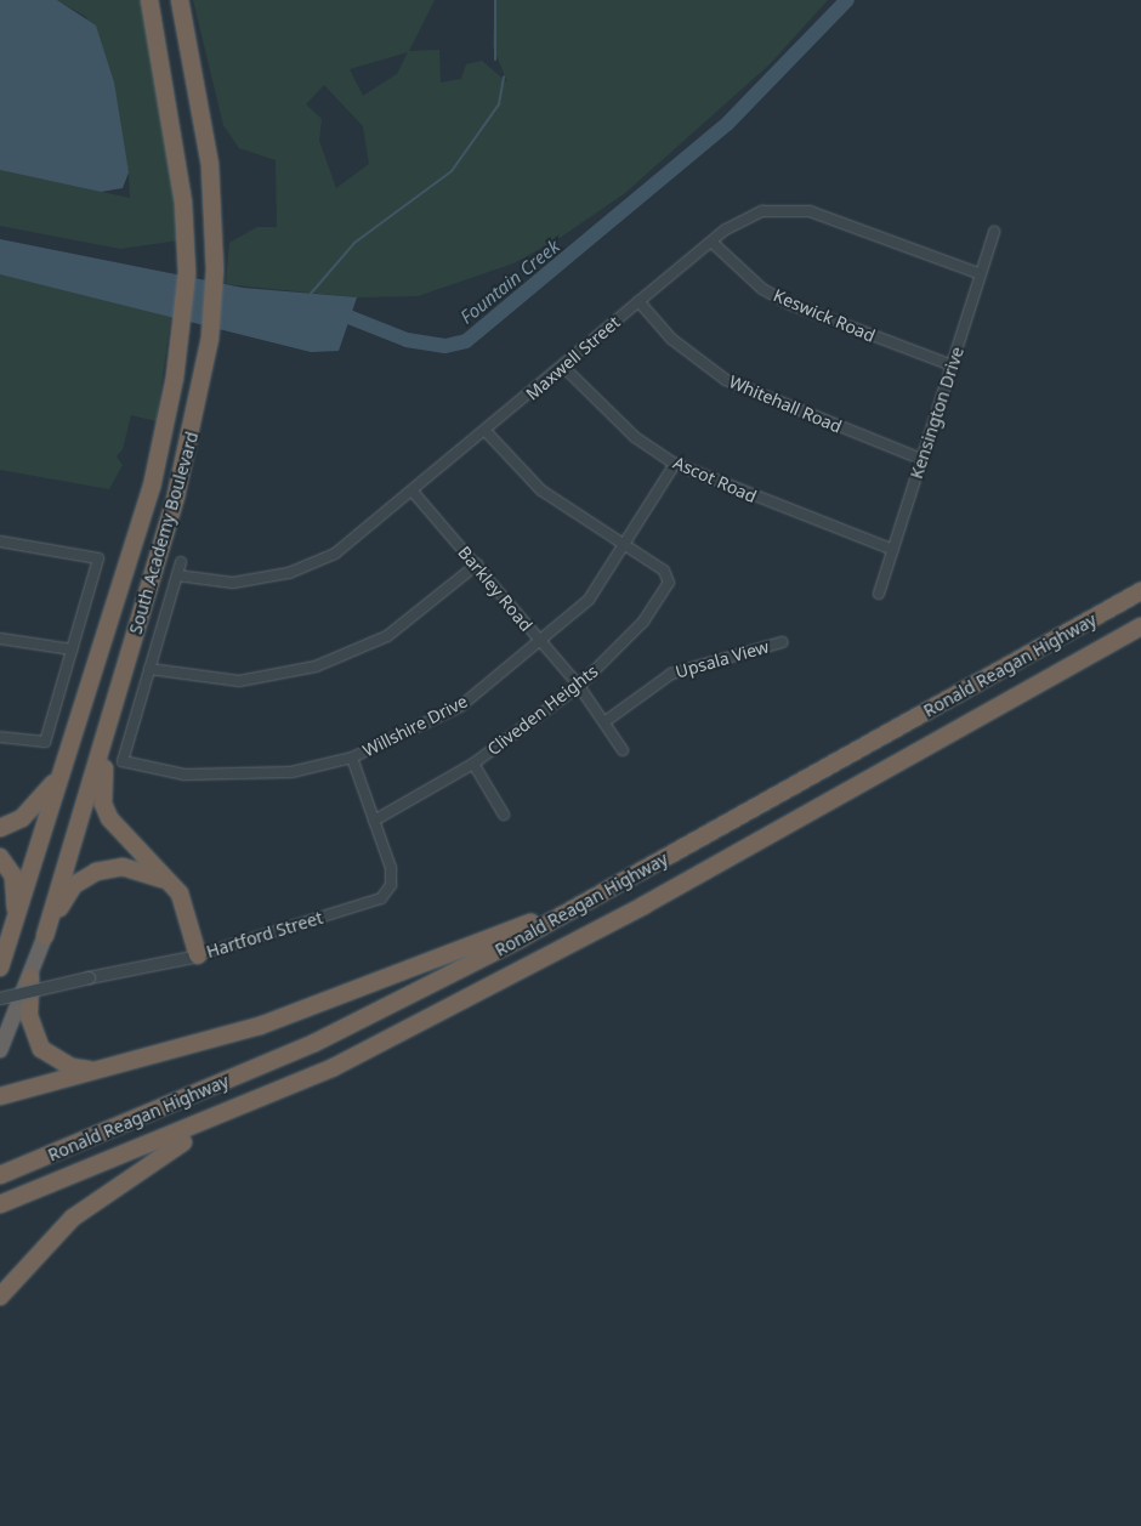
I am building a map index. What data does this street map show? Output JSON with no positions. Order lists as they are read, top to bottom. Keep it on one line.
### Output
{"streets":{"highway":["South Academy Boulevard","Ronald Reagan Highway"],"street":["Keswick Road","Maxwell Street","Whitehall Road","Kensington Drive","Ascot Road","Barkley Road","Upsala View","Cliveden Heights","Willshire Drive","Hartford Street"]},"crossings":[["Keswick Road","Maxwell Street"],["Keswick Road","Kensington Drive"],["Maxwell Street","Whitehall Road"],["Maxwell Street","Kensington Drive"],["Maxwell Street","Ascot Road"],["Maxwell Street","Barkley Road"],["Maxwell Street","Cliveden Heights"],["Whitehall Road","Kensington Drive"],["Kensington Drive","Ascot Road"],["Ascot Road","Willshire Drive"],["Barkley Road","Upsala View"],["Barkley Road","Cliveden Heights"],["Barkley Road","Willshire Drive"],["Cliveden Heights","Willshire Drive"],["Cliveden Heights","Hartford Street"],["Willshire Drive","Hartford Street"]],"water":["Fountain Creek"]}
